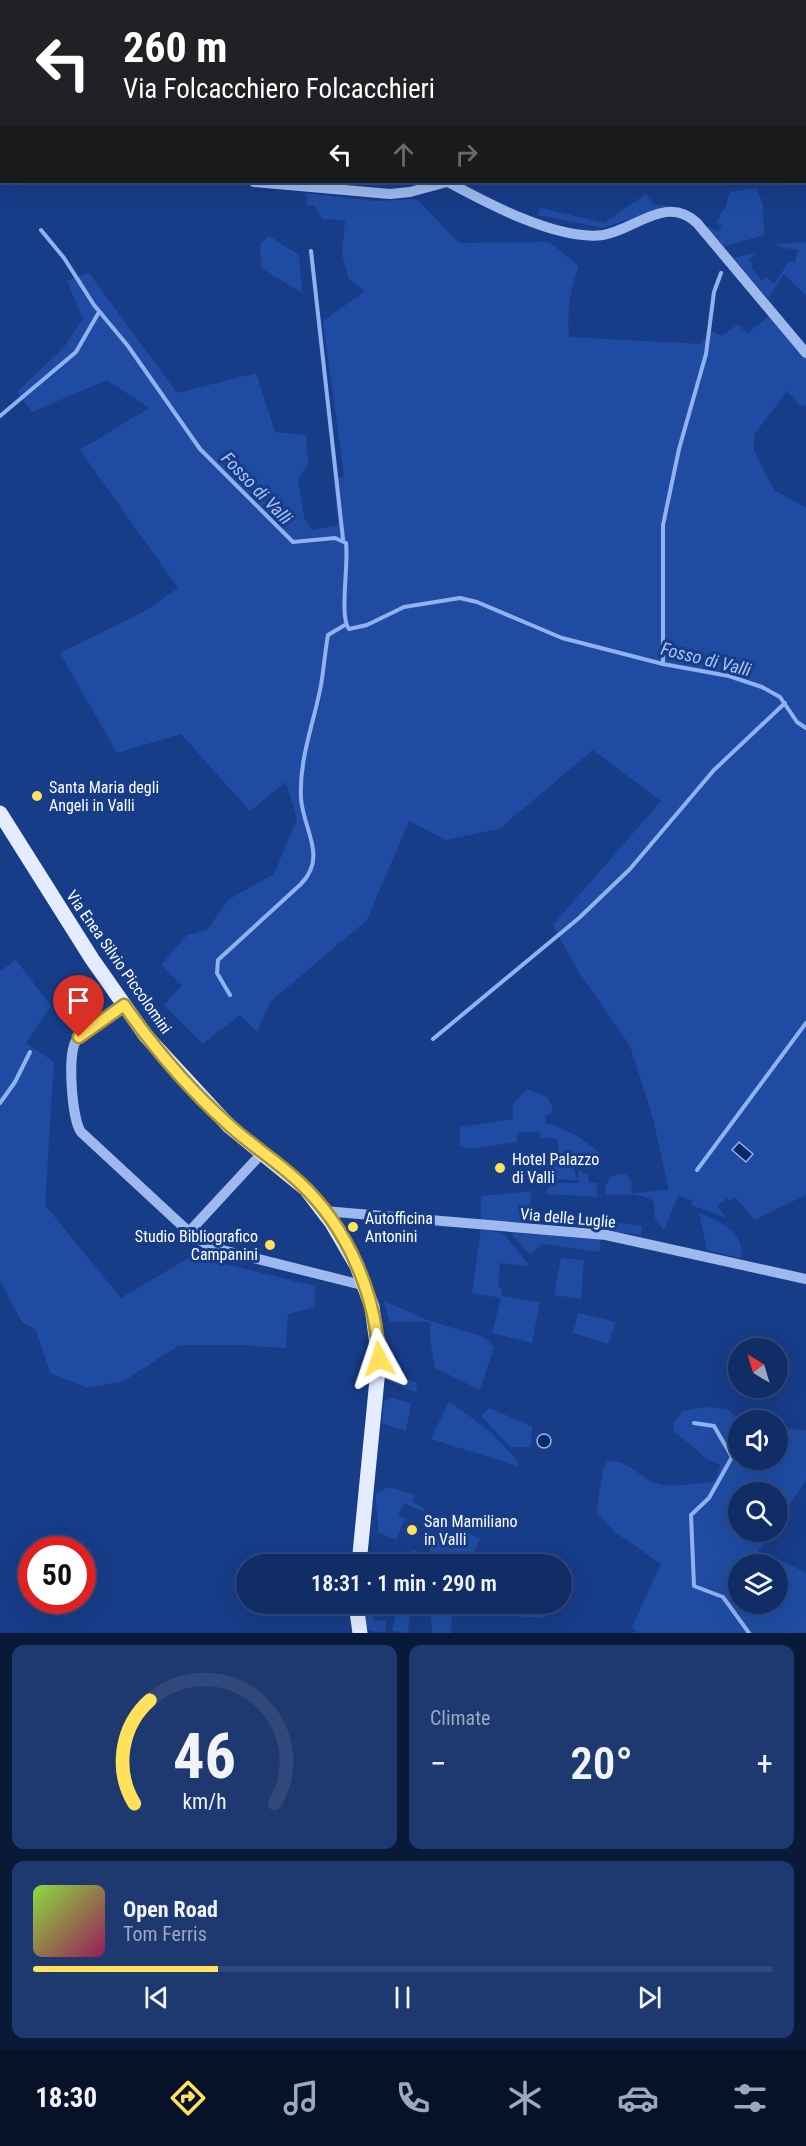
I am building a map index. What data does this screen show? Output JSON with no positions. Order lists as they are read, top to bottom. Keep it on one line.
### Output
{"streets":{"main road":["Via Enea Silvio Piccolomini"],"street":["Via delle Luglie"]},"crossings":[["Via Enea Silvio Piccolomini","Via delle Luglie"]],"water":["Fosso di Valli"],"places":["Santa Maria degli Angeli in Valli","Hotel Palazzo di Valli","Autofficina Antonini","Studio Bibliografico Campanini","San Mamiliano in Valli"],"north":"top left","page":{"turn":["260 m","Via Folcacchiero Folcacchieri"],"limit":"50","trip":"18:31 · 1 min · 290 m","tile":"Climate","heat":["−","20°","+"],"song":["Open Road","Tom Ferris"],"tabs":"18:30","gauge":["46","km/h"]}}
